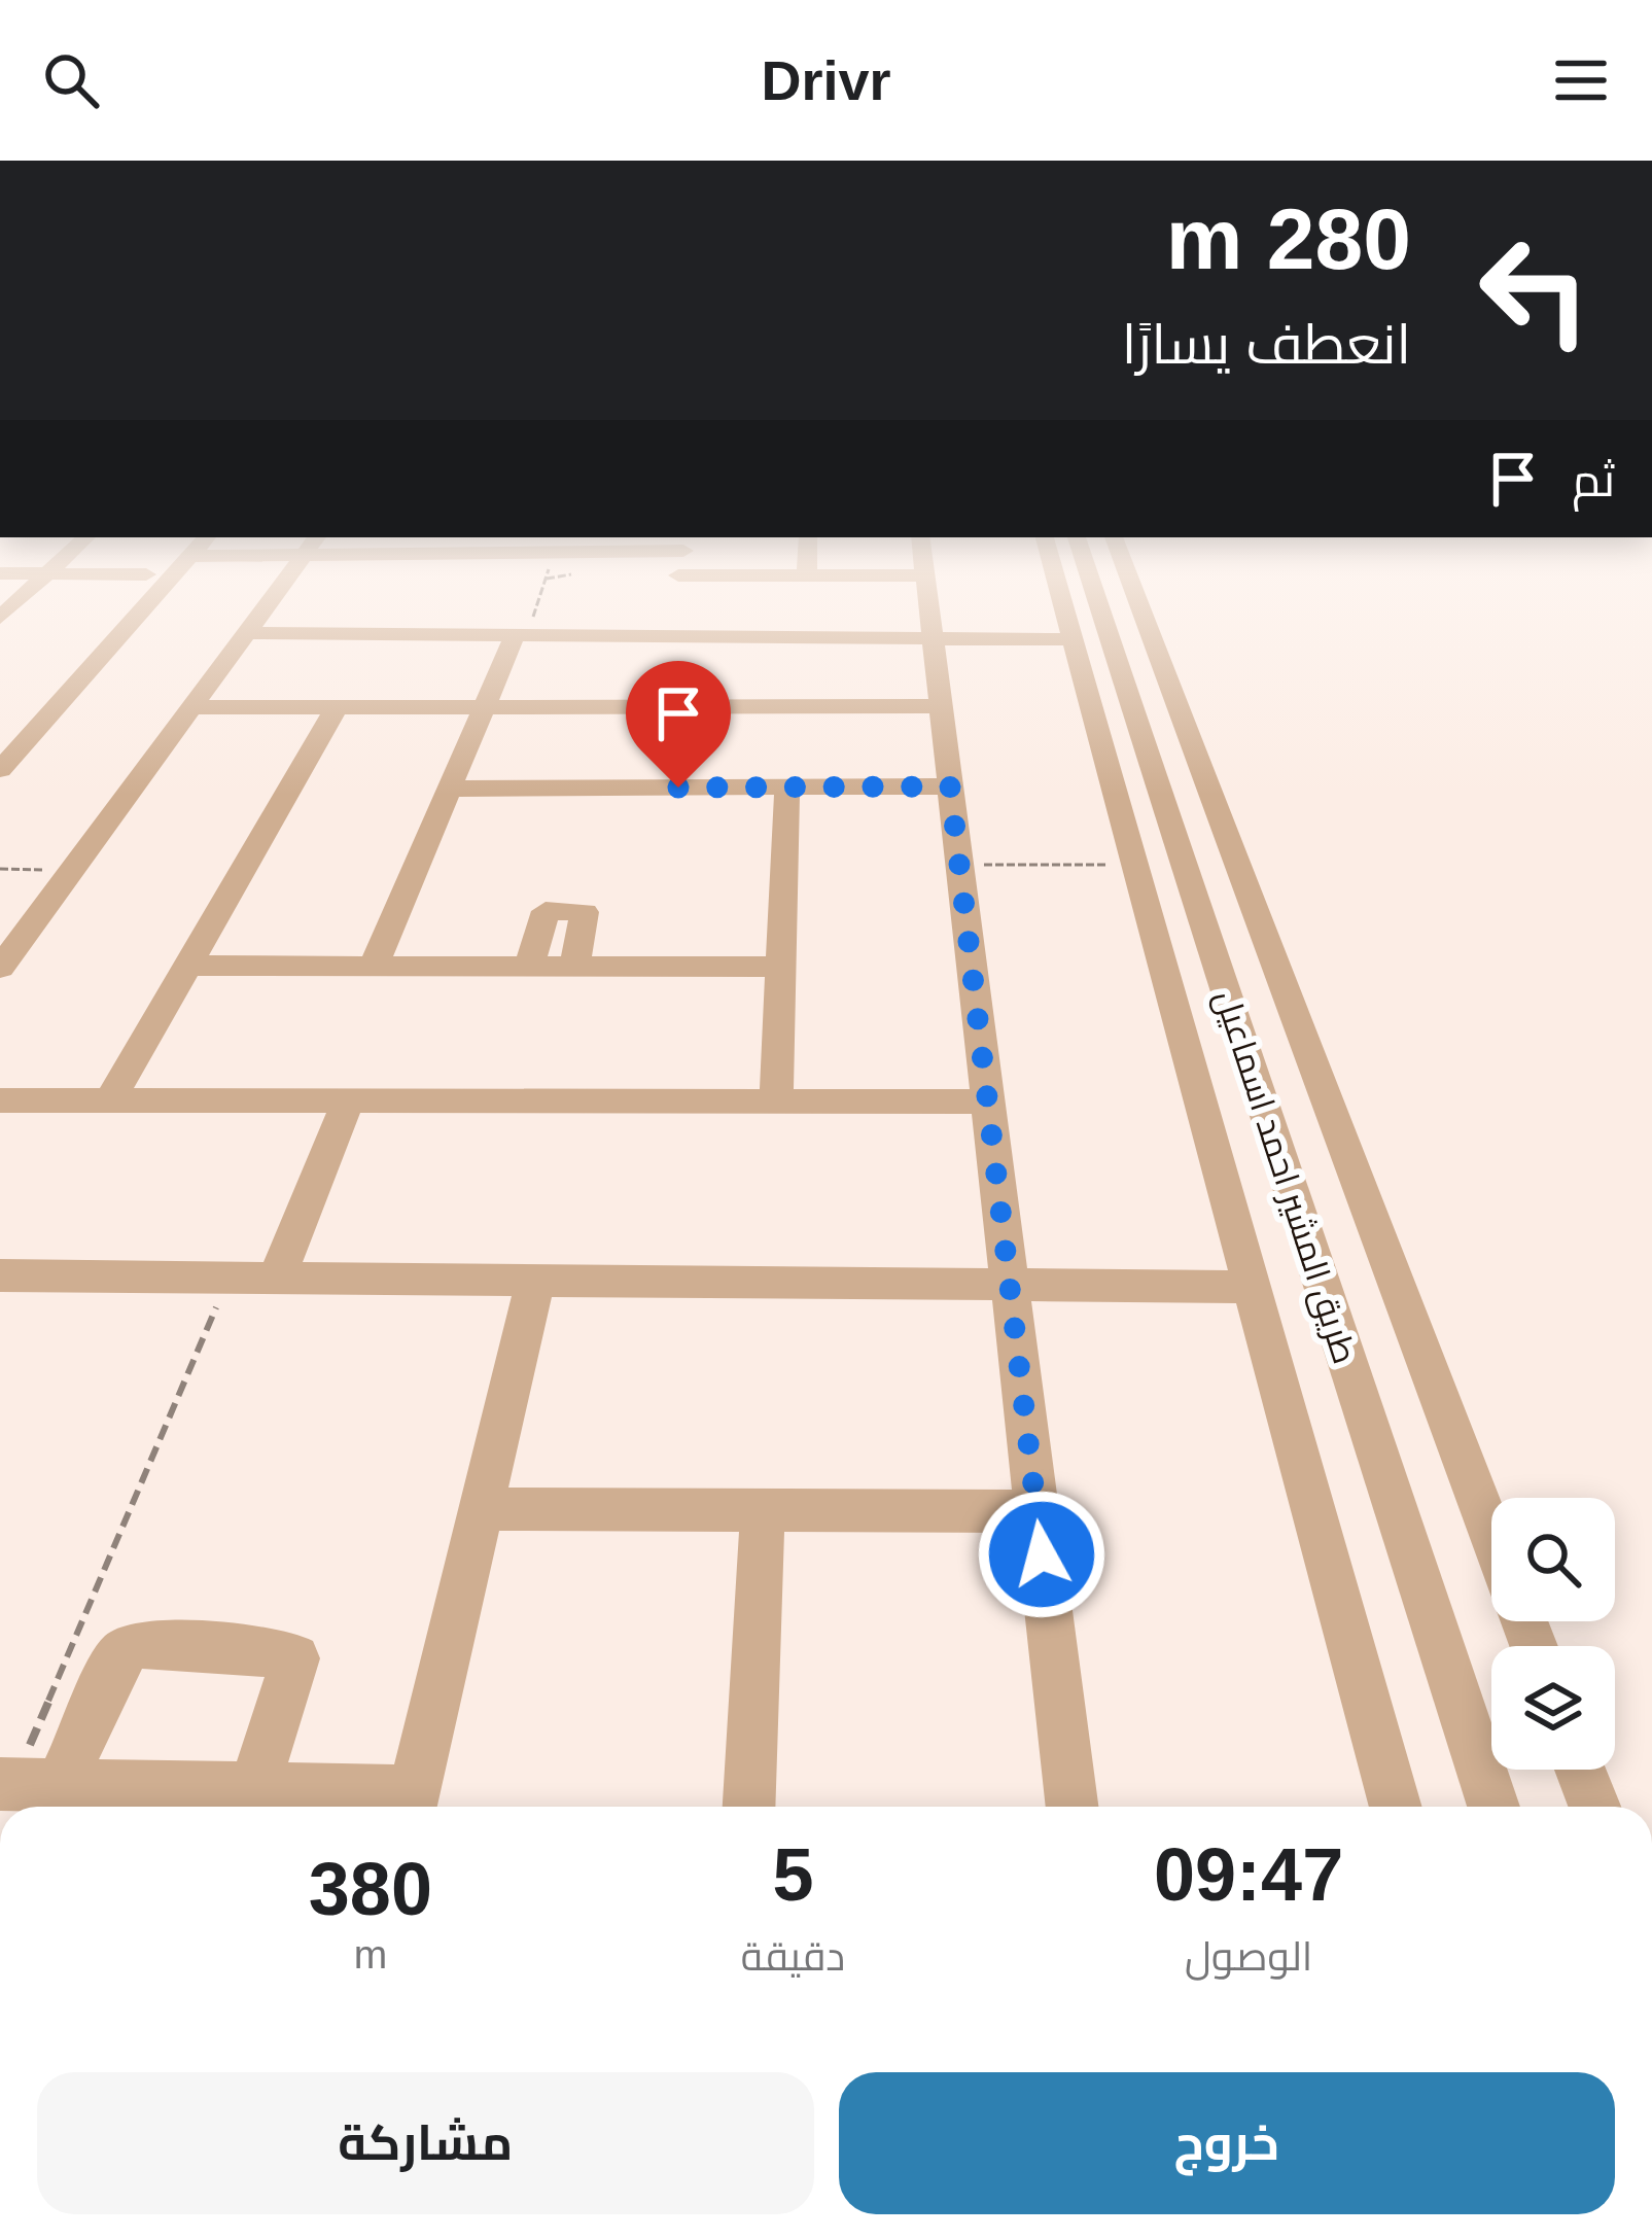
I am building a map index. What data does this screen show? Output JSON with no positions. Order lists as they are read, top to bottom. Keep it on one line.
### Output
{"streets":{"street":["طريق المشير احمد اسماعيل"]},"page":{"header":"Drivr","turn":["280 m","انعطف يسارًا"],"then":"ثم","eta":["09:47","الوصول","5","دقيقة","380","m"],"buttons":["خروج","مشاركة"]}}
